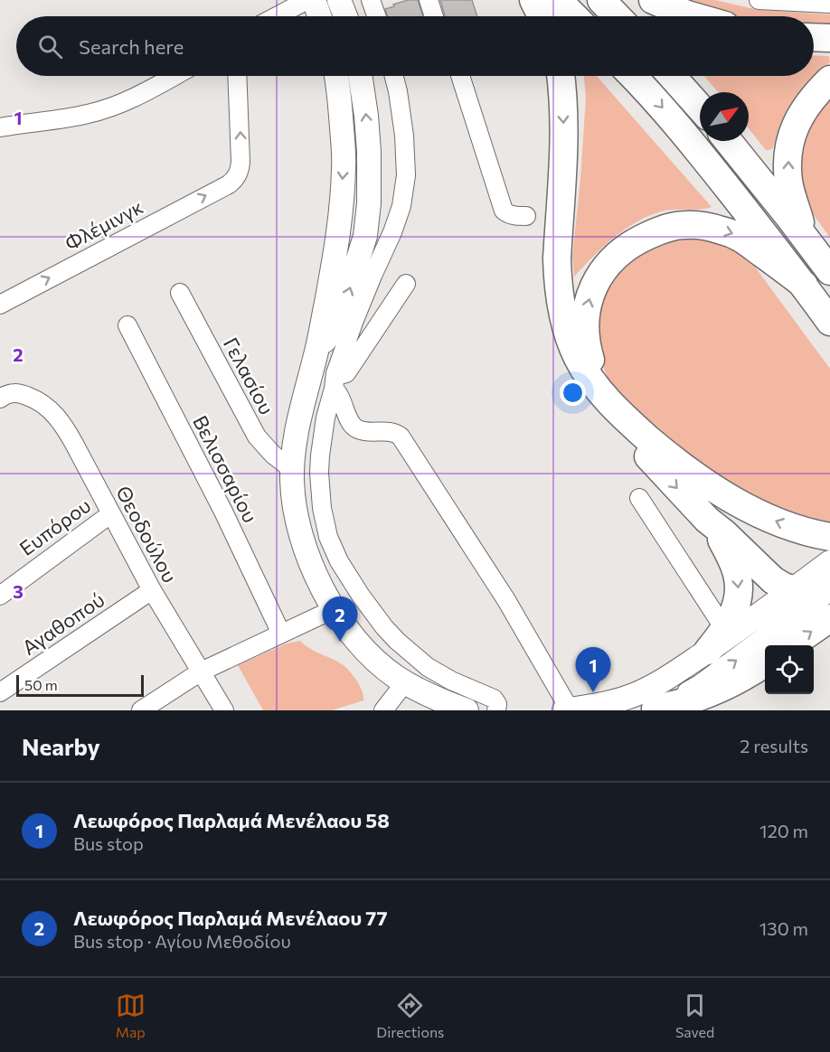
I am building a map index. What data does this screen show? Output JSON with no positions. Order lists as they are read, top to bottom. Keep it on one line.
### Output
{"streets":{"street":["Φλέμινγκ","Γελασίου","Βελισσαρίου","Ευπόρου","Θεοδούλου","Αγαθοπού"]},"crossings":[["Ευπόρου","Θεοδούλου"],["Θεοδούλου","Αγαθοπού"]],"one_way":["Φλέμινγκ"],"scale_bar":"50 m","north":"top right","page":{"search":"Search here","pins":["2","1"],"scale":"50 m","heading":["Nearby","2 results"],"list":[{"mark":"1","name":"Λεωφόρος Παρλαμά Μενέλαου 58","note":"Bus stop","value":"120 m"},{"mark":"2","name":"Λεωφόρος Παρλαμά Μενέλαου 77","note":"Bus stop · Αγίου Μεθοδίου","value":"130 m"}],"nav":["Map","Directions","Saved"]},"grid":{"rows":["1","2","3"]}}
